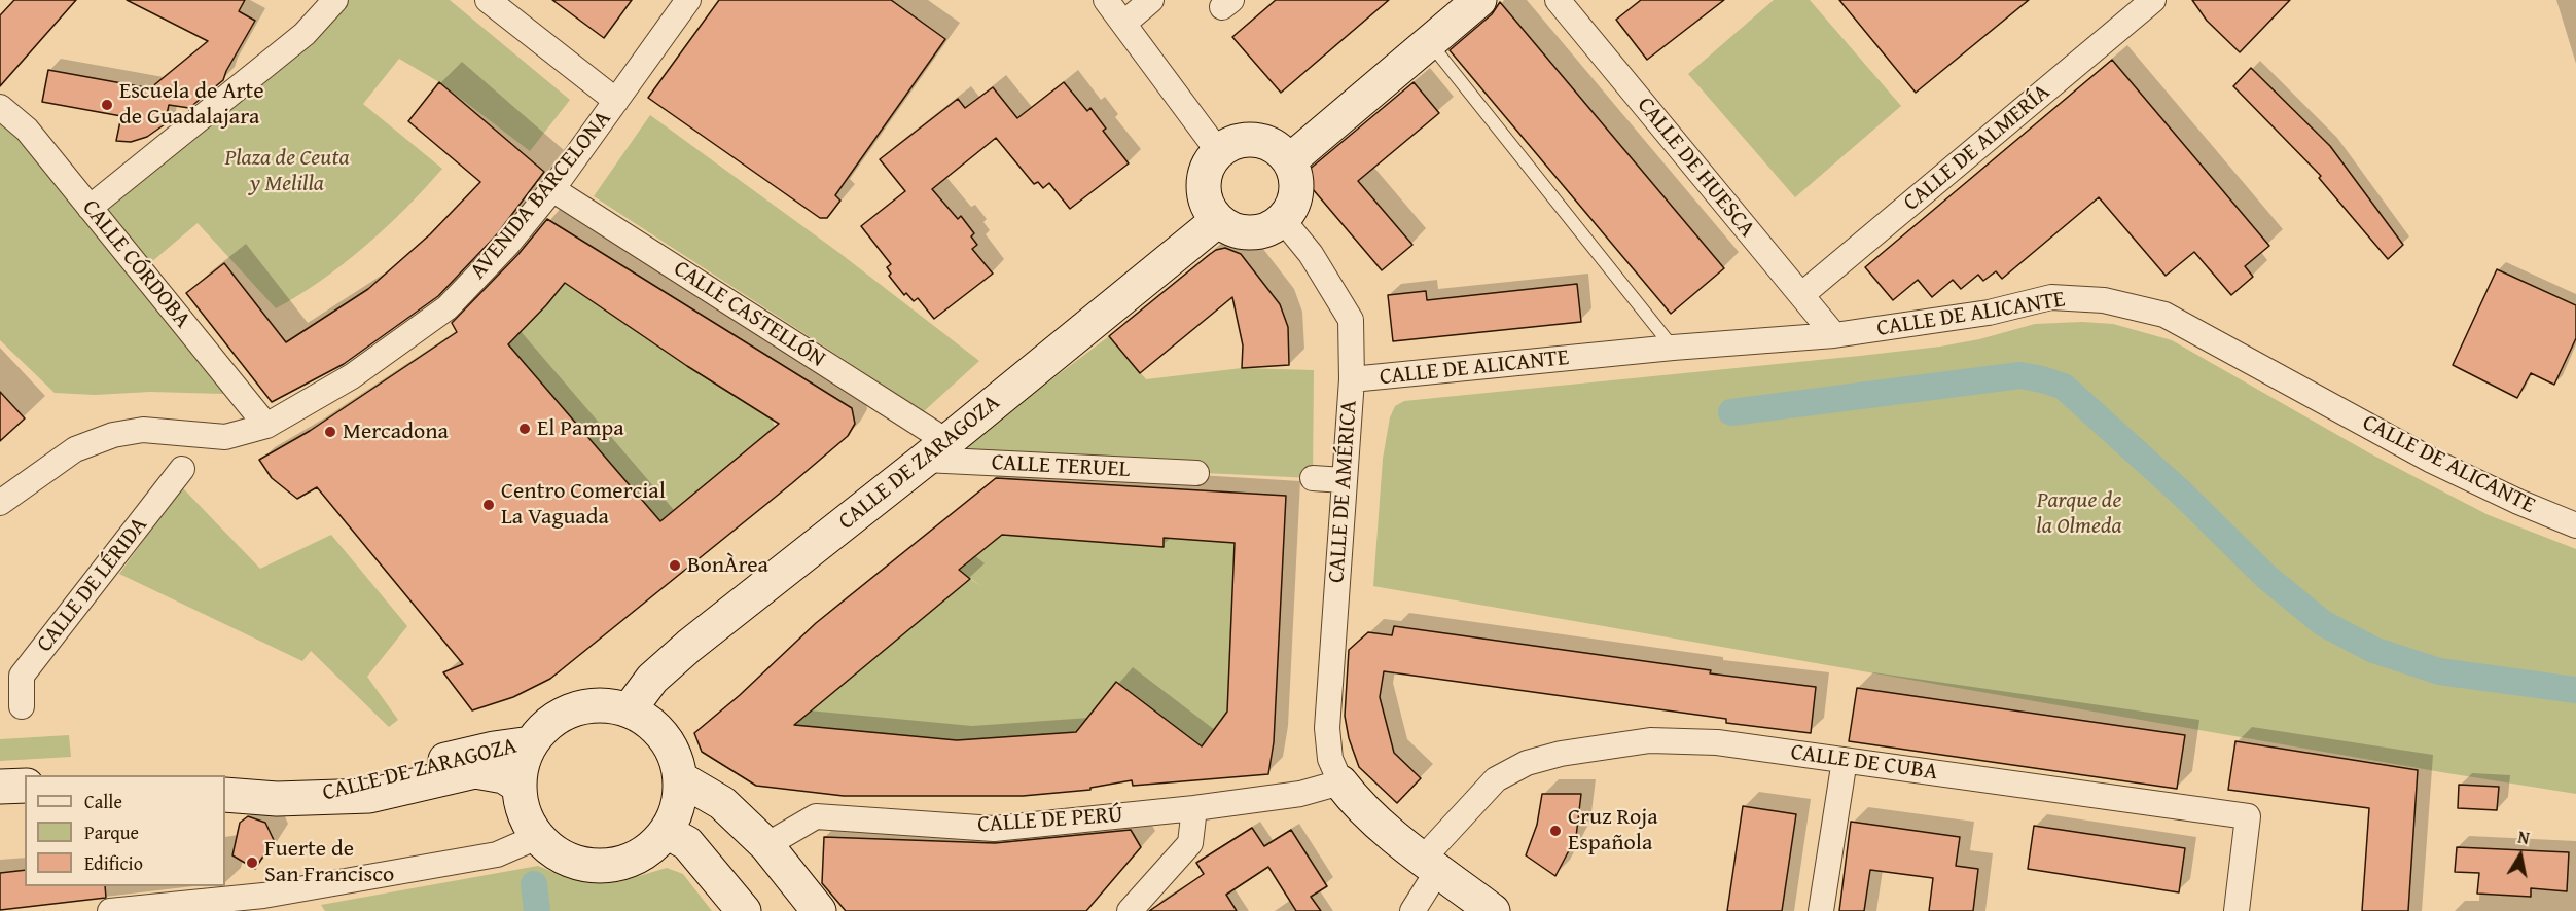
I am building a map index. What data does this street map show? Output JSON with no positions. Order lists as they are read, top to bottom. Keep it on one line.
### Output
{"streets":{"street":["CALLE DE ALMERÍA","CALLE DE HUESCA","AVENIDA BARCELONA","CALLE CÓRDOBA","CALLE CASTELLÓN","CALLE DE ALICANTE","CALLE DE ZARAGOZA","CALLE TERUEL","CALLE DE AMÉRICA","CALLE DE LÉRIDA","CALLE DE CUBA","CALLE DE PERÚ"]},"crossings":[["CALLE DE ALMERÍA","CALLE DE HUESCA"],["CALLE DE HUESCA","CALLE DE ALICANTE"],["AVENIDA BARCELONA","CALLE CÓRDOBA"],["AVENIDA BARCELONA","CALLE CASTELLÓN"],["CALLE CASTELLÓN","CALLE DE ZARAGOZA"],["CALLE CASTELLÓN","CALLE TERUEL"],["CALLE DE ALICANTE","CALLE DE AMÉRICA"],["CALLE DE ZARAGOZA","CALLE TERUEL"],["CALLE DE ZARAGOZA","CALLE DE AMÉRICA"],["CALLE DE AMÉRICA","CALLE DE PERÚ"]],"parks":["Plaza de Ceuta y Melilla","Parque de la Olmeda"],"places":["Escuela de Arte de Guadalajara","El Pampa","Mercadona","Centro Comercial La Vaguada","BonÀrea","Cruz Roja Española","Fuerte de San Francisco"],"legend":["Calle","Parque","Edificio"],"north":"top"}
